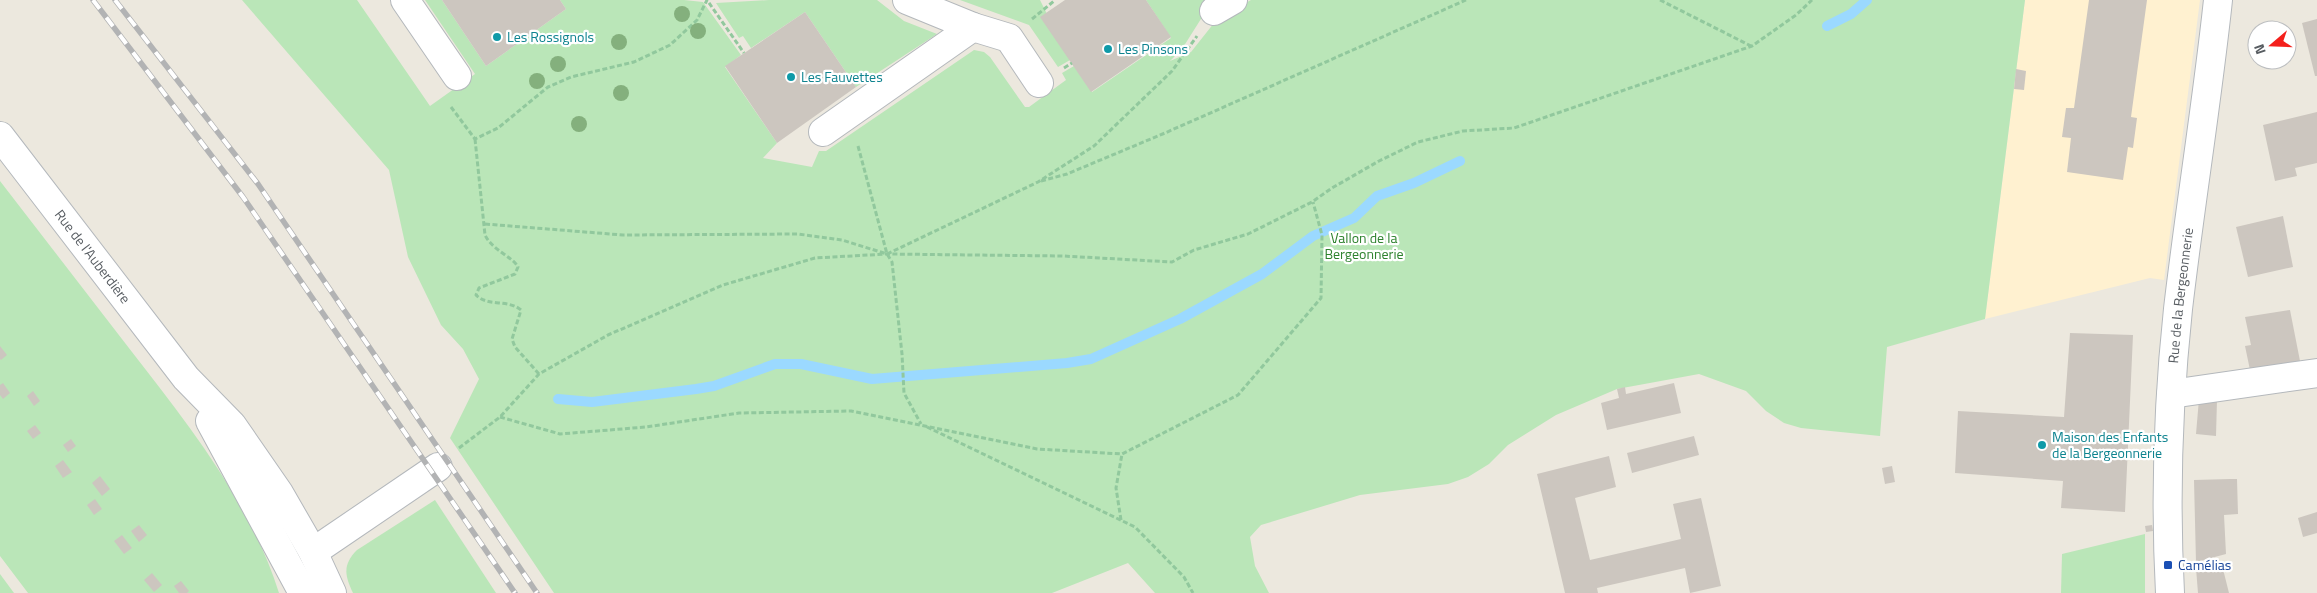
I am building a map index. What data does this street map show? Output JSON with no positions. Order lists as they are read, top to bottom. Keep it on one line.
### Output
{"streets":{"street":["Rue de l'Auberdière","Rue de la Bergeonnerie"]},"parks":["Vallon de la Bergeonnerie"],"places":{"other":["Les Rossignols","Les Pinsons","Les Fauvettes","Maison des Enfants de la Bergeonnerie"],"transit":["Camélias"]},"north":"left"}
